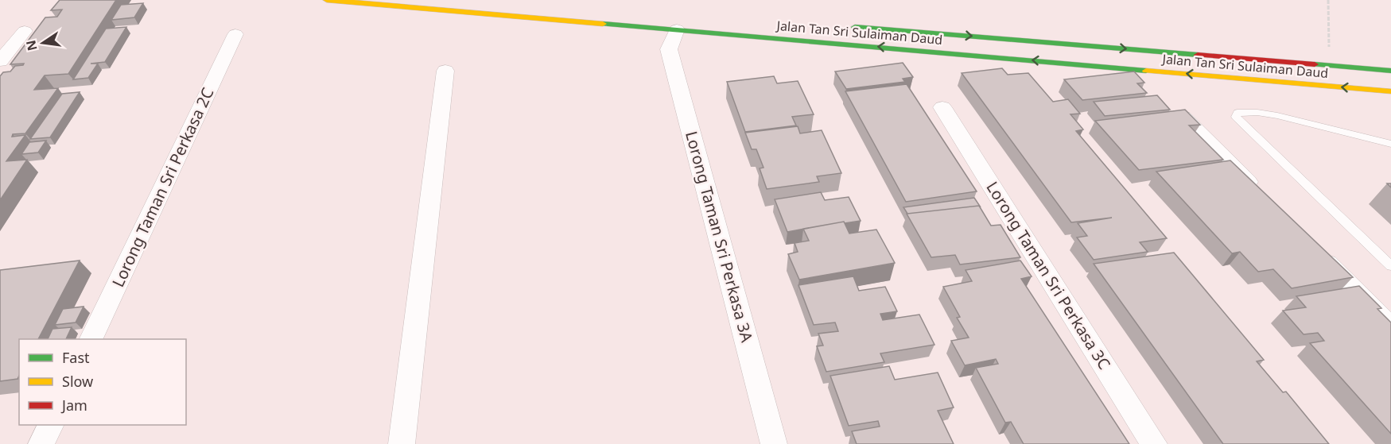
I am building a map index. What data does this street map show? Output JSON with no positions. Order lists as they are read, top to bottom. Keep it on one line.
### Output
{"streets":{"main road":["Jalan Tan Sri Sulaiman Daud"],"street":["Lorong Taman Sri Perkasa 2C","Lorong Taman Sri Perkasa 3A","Lorong Taman Sri Perkasa 3C"]},"crossings":[["Jalan Tan Sri Sulaiman Daud","Lorong Taman Sri Perkasa 3A"]],"legend":["Fast","Slow","Jam"],"north":"left"}
